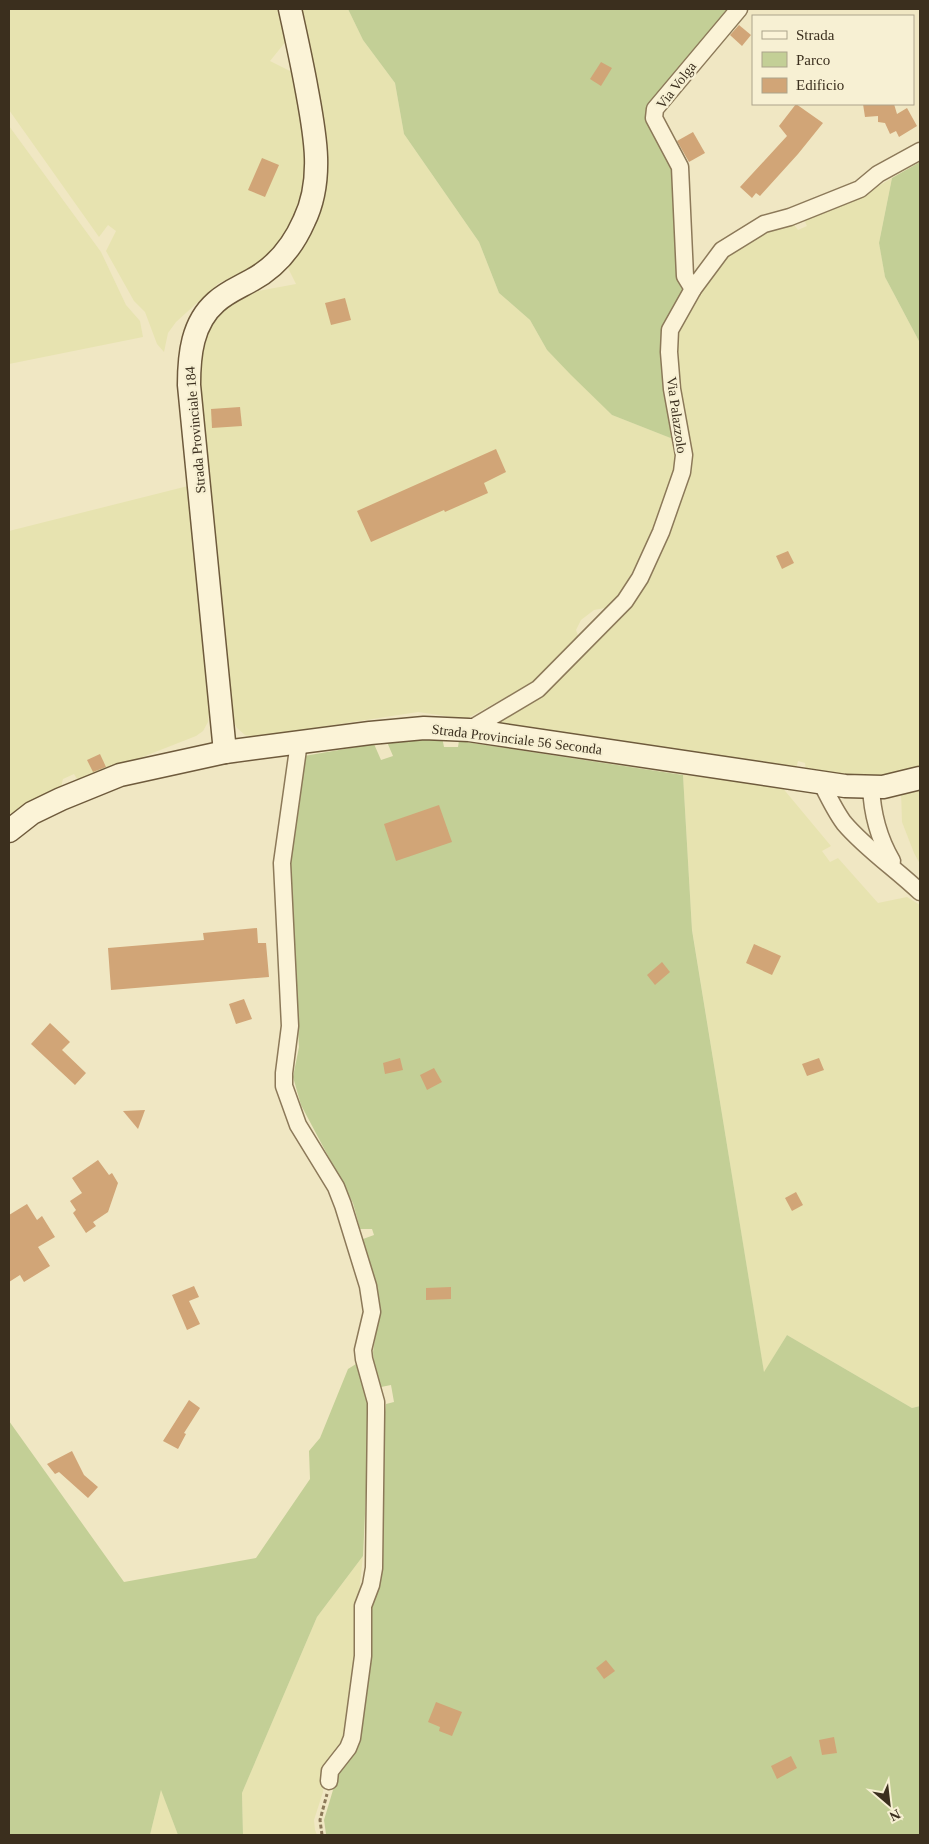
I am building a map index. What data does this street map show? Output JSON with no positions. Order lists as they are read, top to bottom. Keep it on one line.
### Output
{"streets":{"street":["Via Volga","Via Palazzolo","Strada Provinciale 184","Strada Provinciale 56 Seconda"]},"crossings":[["Via Volga","Via Palazzolo"],["Via Palazzolo","Strada Provinciale 56 Seconda"],["Strada Provinciale 184","Strada Provinciale 56 Seconda"]],"legend":["Strada","Parco","Edificio"],"north":"bottom right"}
